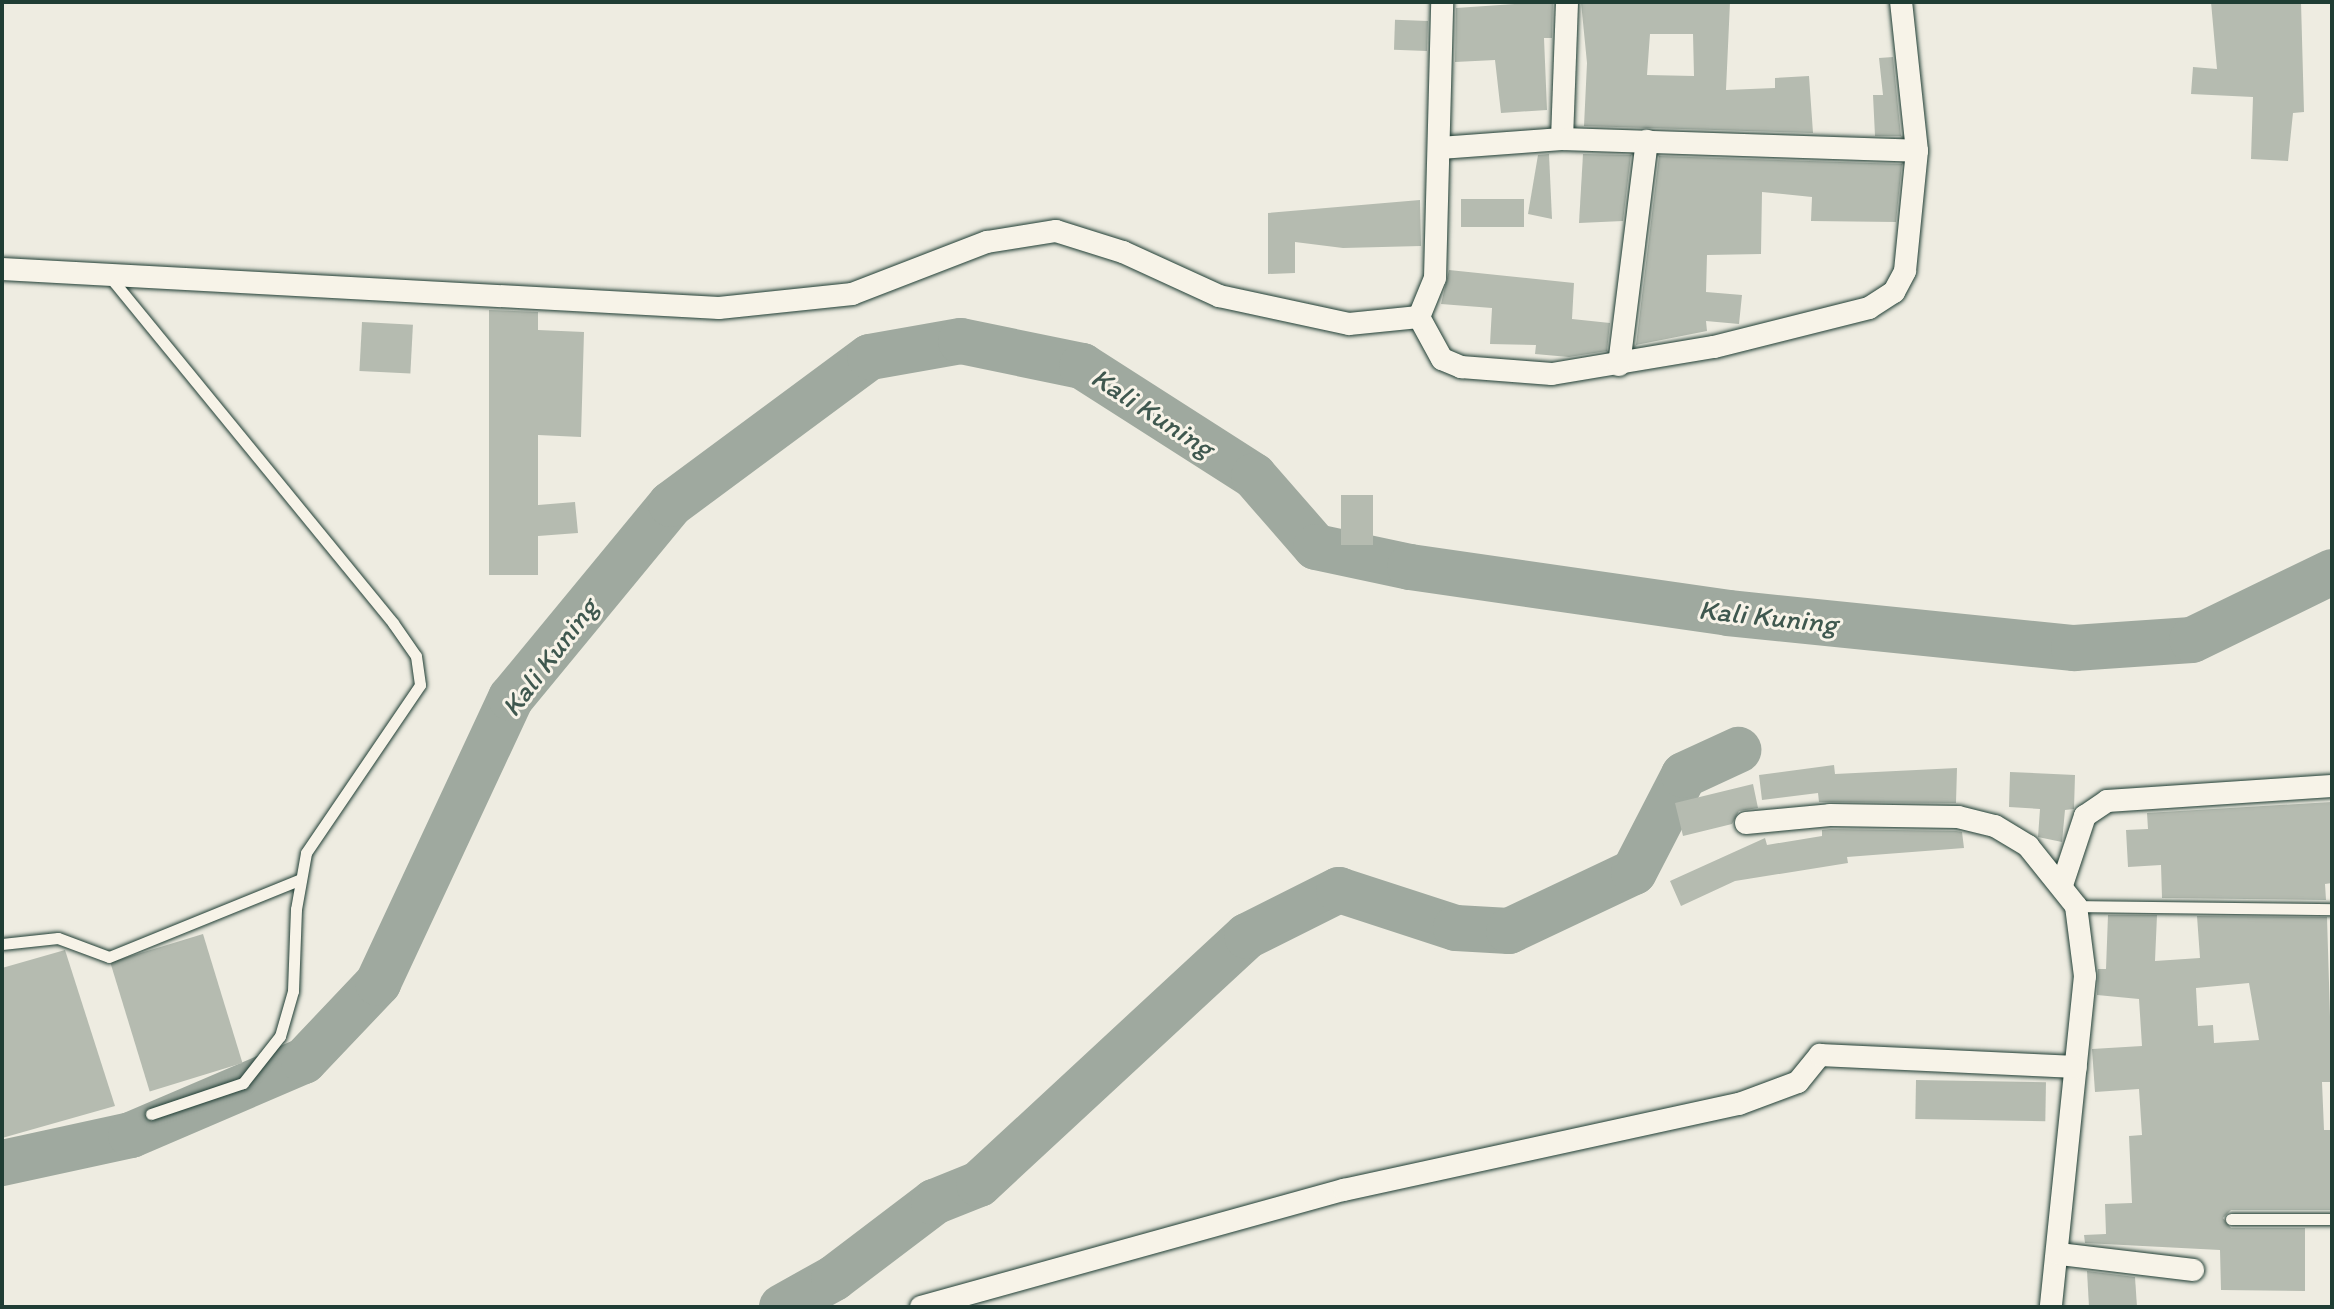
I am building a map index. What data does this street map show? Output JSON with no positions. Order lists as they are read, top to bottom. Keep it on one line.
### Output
{"water":["Kali Kuning"]}
